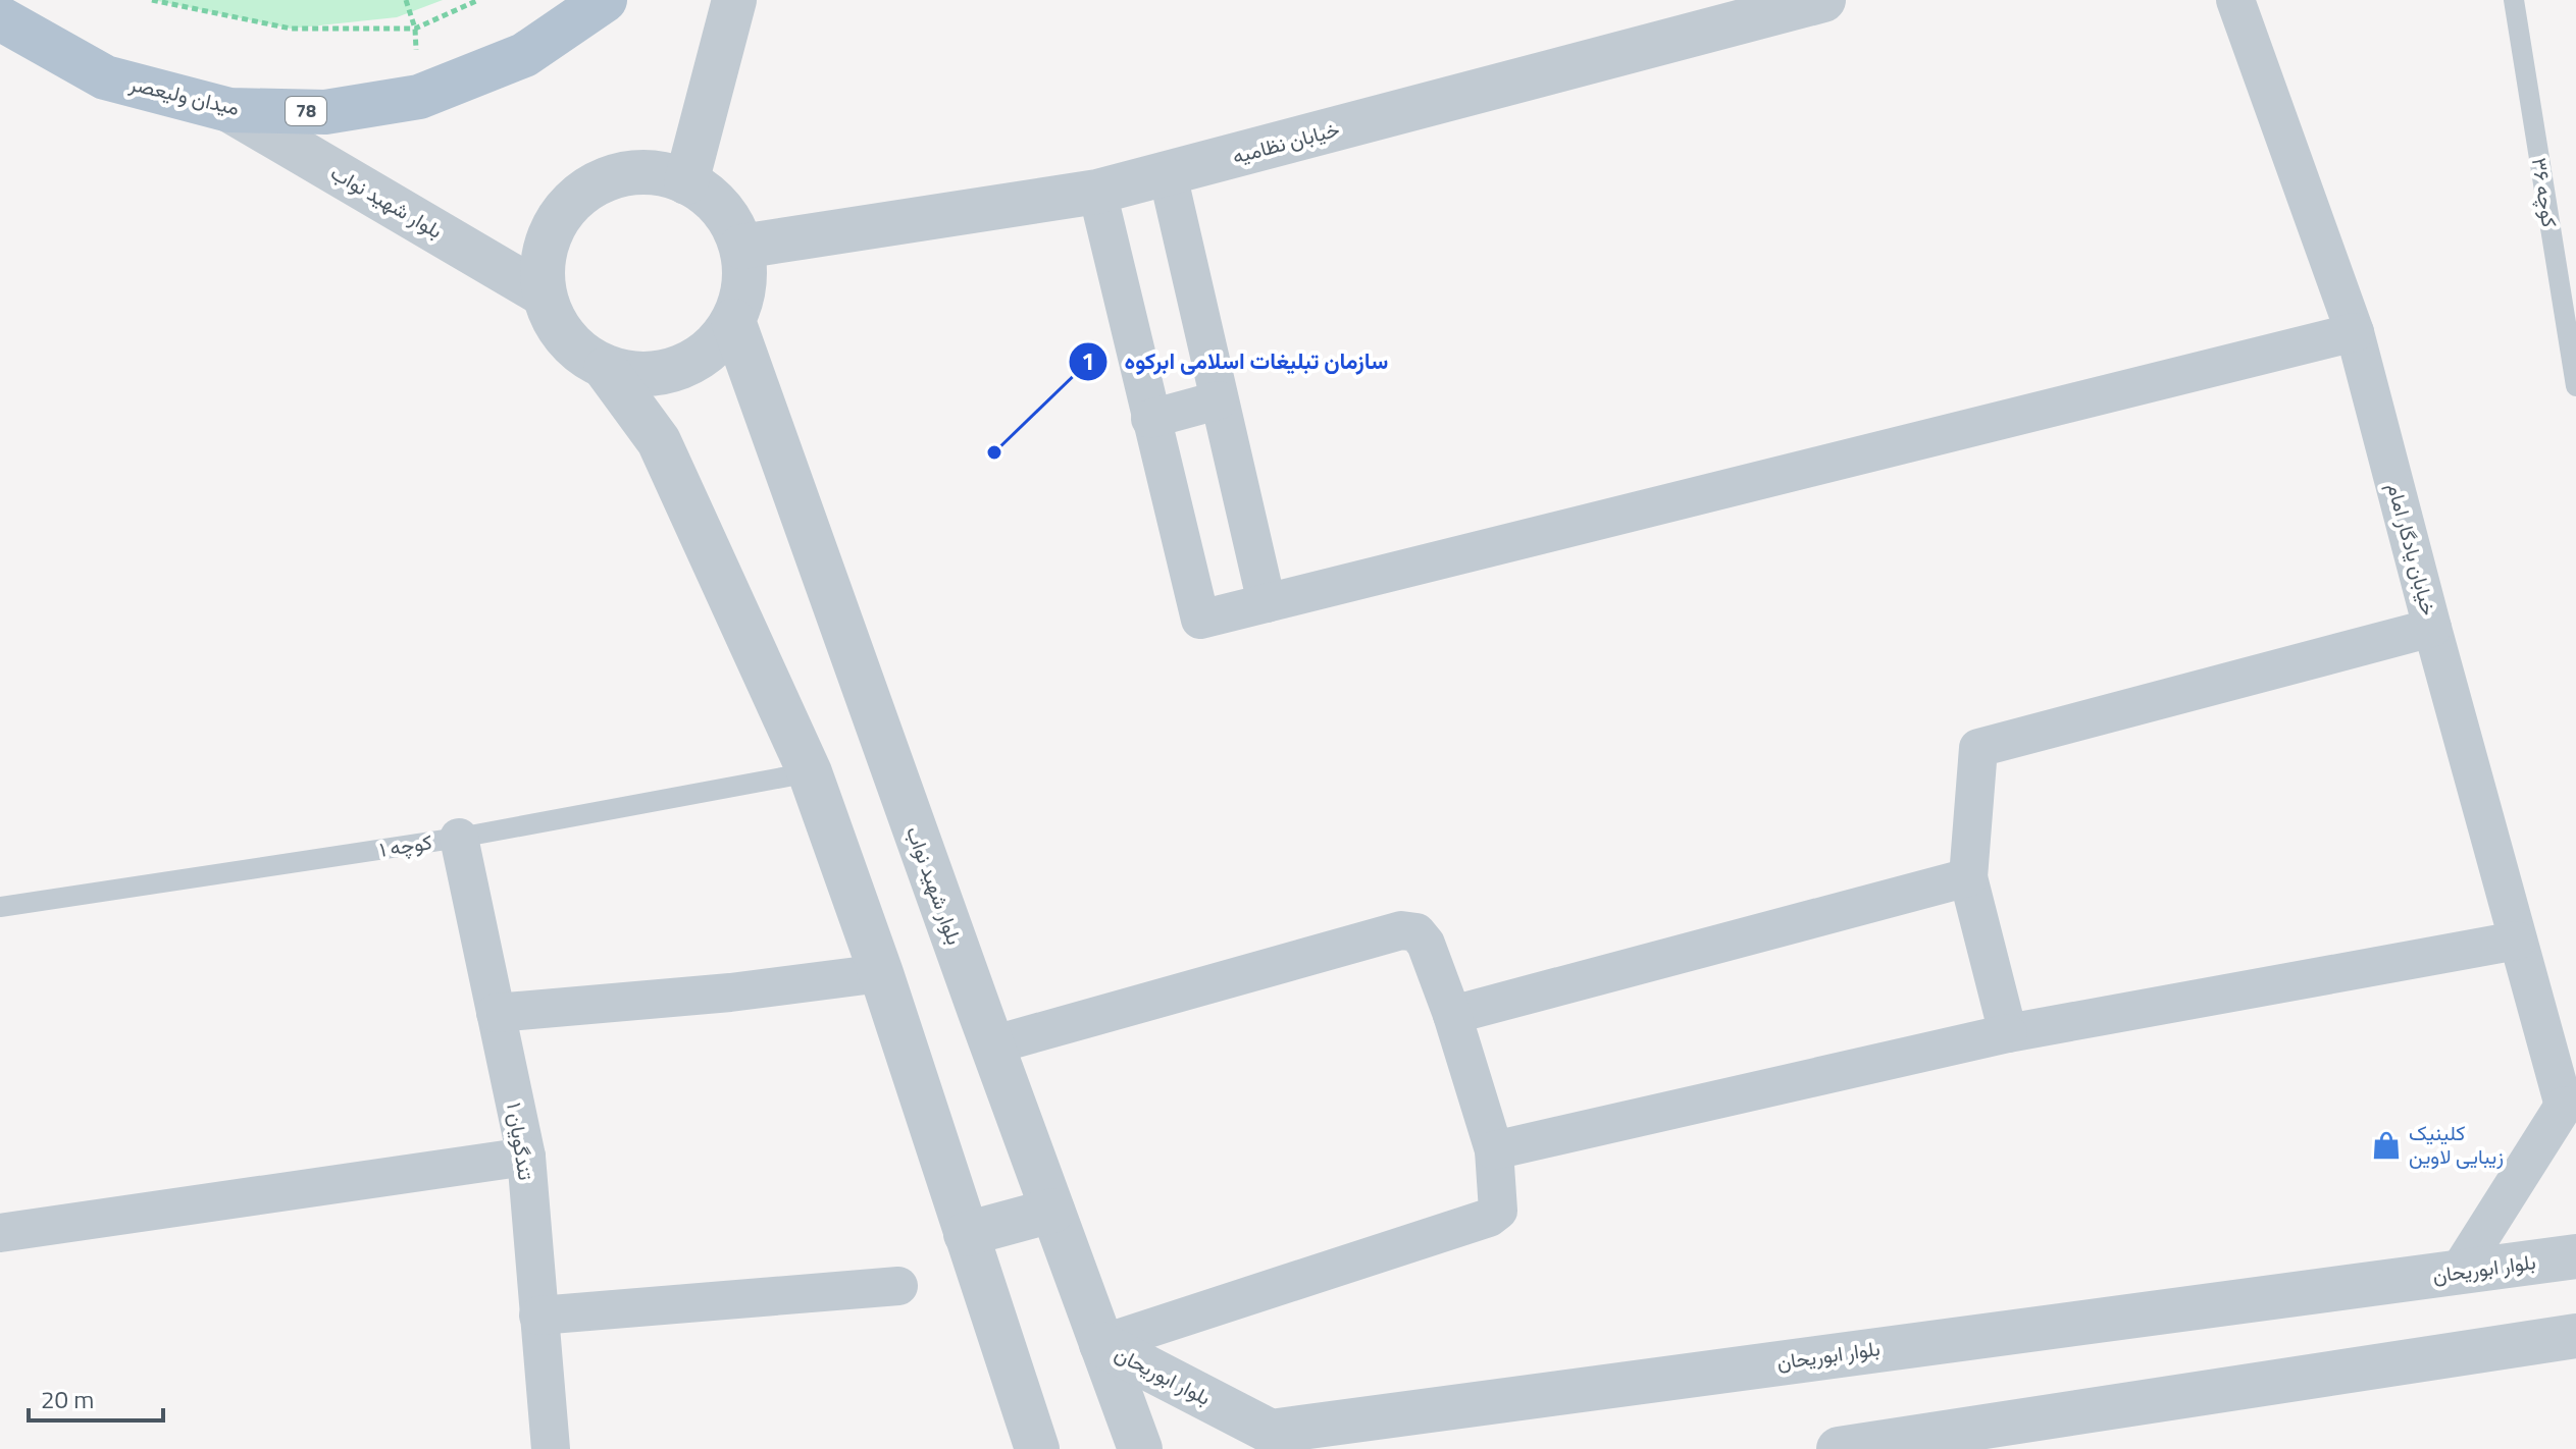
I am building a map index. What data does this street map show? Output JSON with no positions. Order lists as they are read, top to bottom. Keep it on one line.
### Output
{"streets":{"main road":["میدان ولیعصر","78"],"street":["خیابان نظامیه","بلوار شهید نواب","خیابان یادگار امام","تندگویان ۱","بلوار ابوریحان"],"lane":["کوچه ۳۶","کوچه ۱"]},"crossings":[["میدان ولیعصر","بلوار شهید نواب"],["خیابان نظامیه","بلوار شهید نواب"],["بلوار شهید نواب","بلوار ابوریحان"],["کوچه ۱","تندگویان ۱"]],"places":{"other":["سازمان تبلیغات اسلامی ابرکوه"],"shop":["کلینیک زیبایی لاوین"]},"scale_bar":"20 m"}
